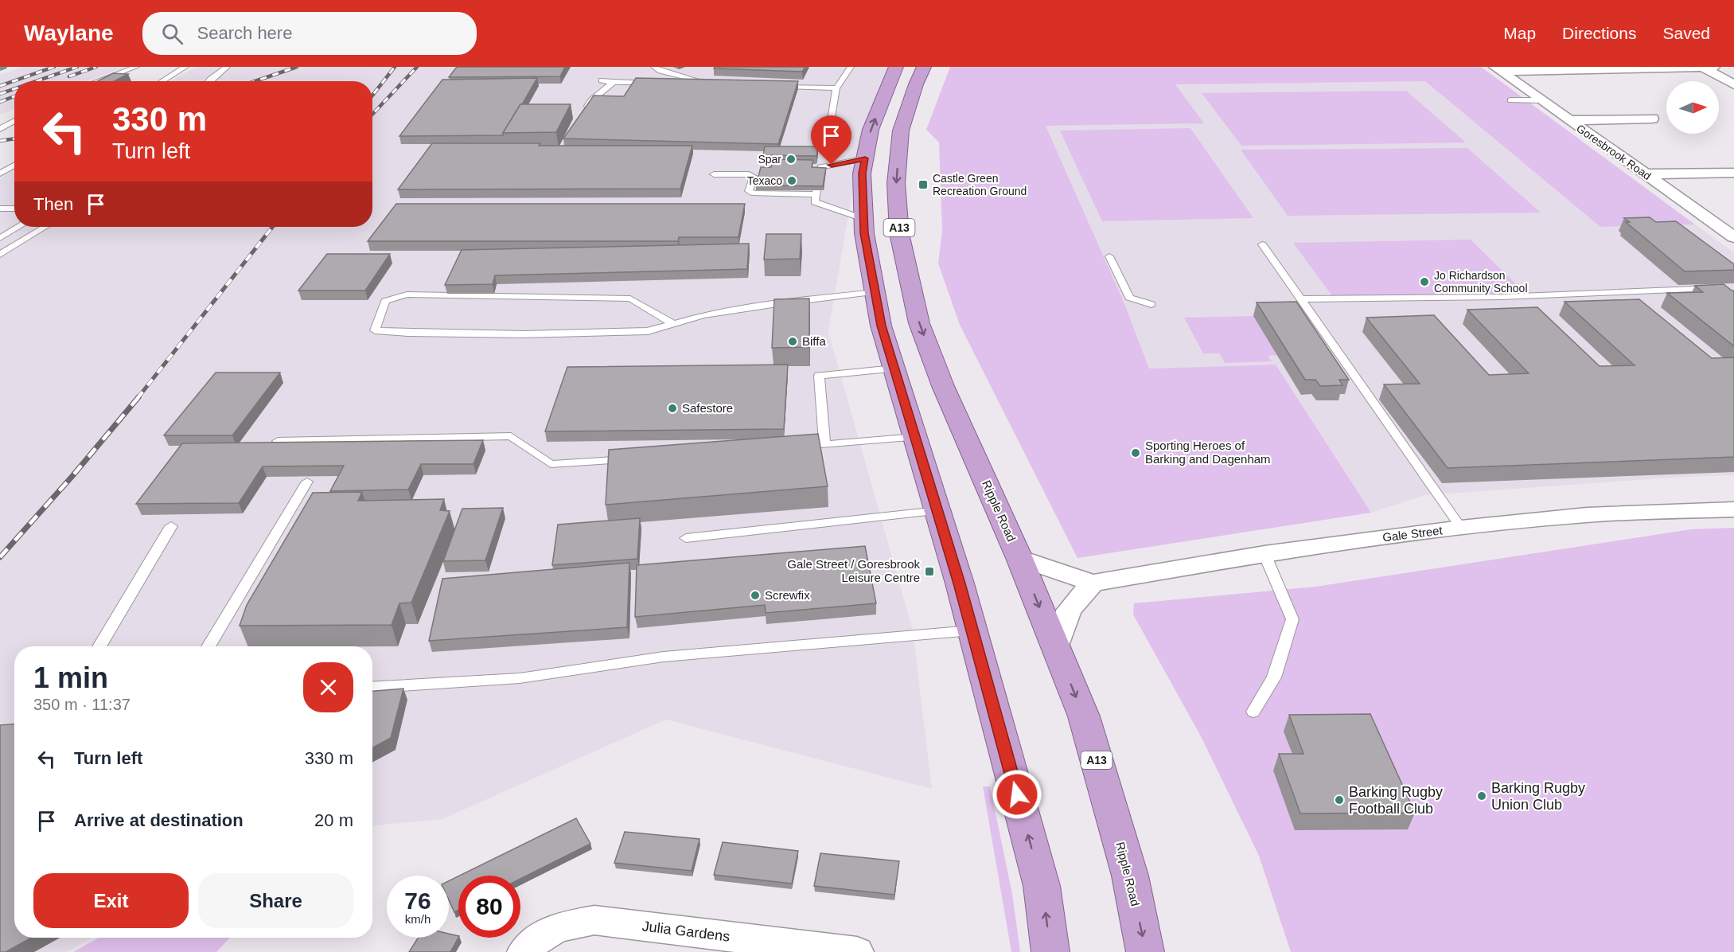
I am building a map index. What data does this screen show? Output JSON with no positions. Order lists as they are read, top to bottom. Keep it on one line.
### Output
{"streets":{"highway":["A13","Ripple Road"],"street":["Goresbrook Road","Gale Street","Julia Gardens"]},"crossings":[["Ripple Road","Gale Street"]],"places":{"other":["Spar","Texaco","Jo Richardson Community School","Biffa","Safestore","Sporting Heroes of Barking and Dagenham","Screwfix","Barking Rugby Union Club","Barking Rugby Football Club"],"transit":["Castle Green Recreation Ground","Gale Street / Goresbrook Leisure Centre"]},"north":"right","page":{"header":"Waylane","search":"Search here","nav":["Map","Directions","Saved"],"turn":["330 m","Turn left"],"then":"Then","heading":["1 min","350 m · 11:37"],"list":[{"name":"Turn left","value":"330 m"},{"name":"Arrive at destination","value":"20 m"}],"buttons":["Exit","Share"],"speed":"76 km/h","limit":"80"}}
